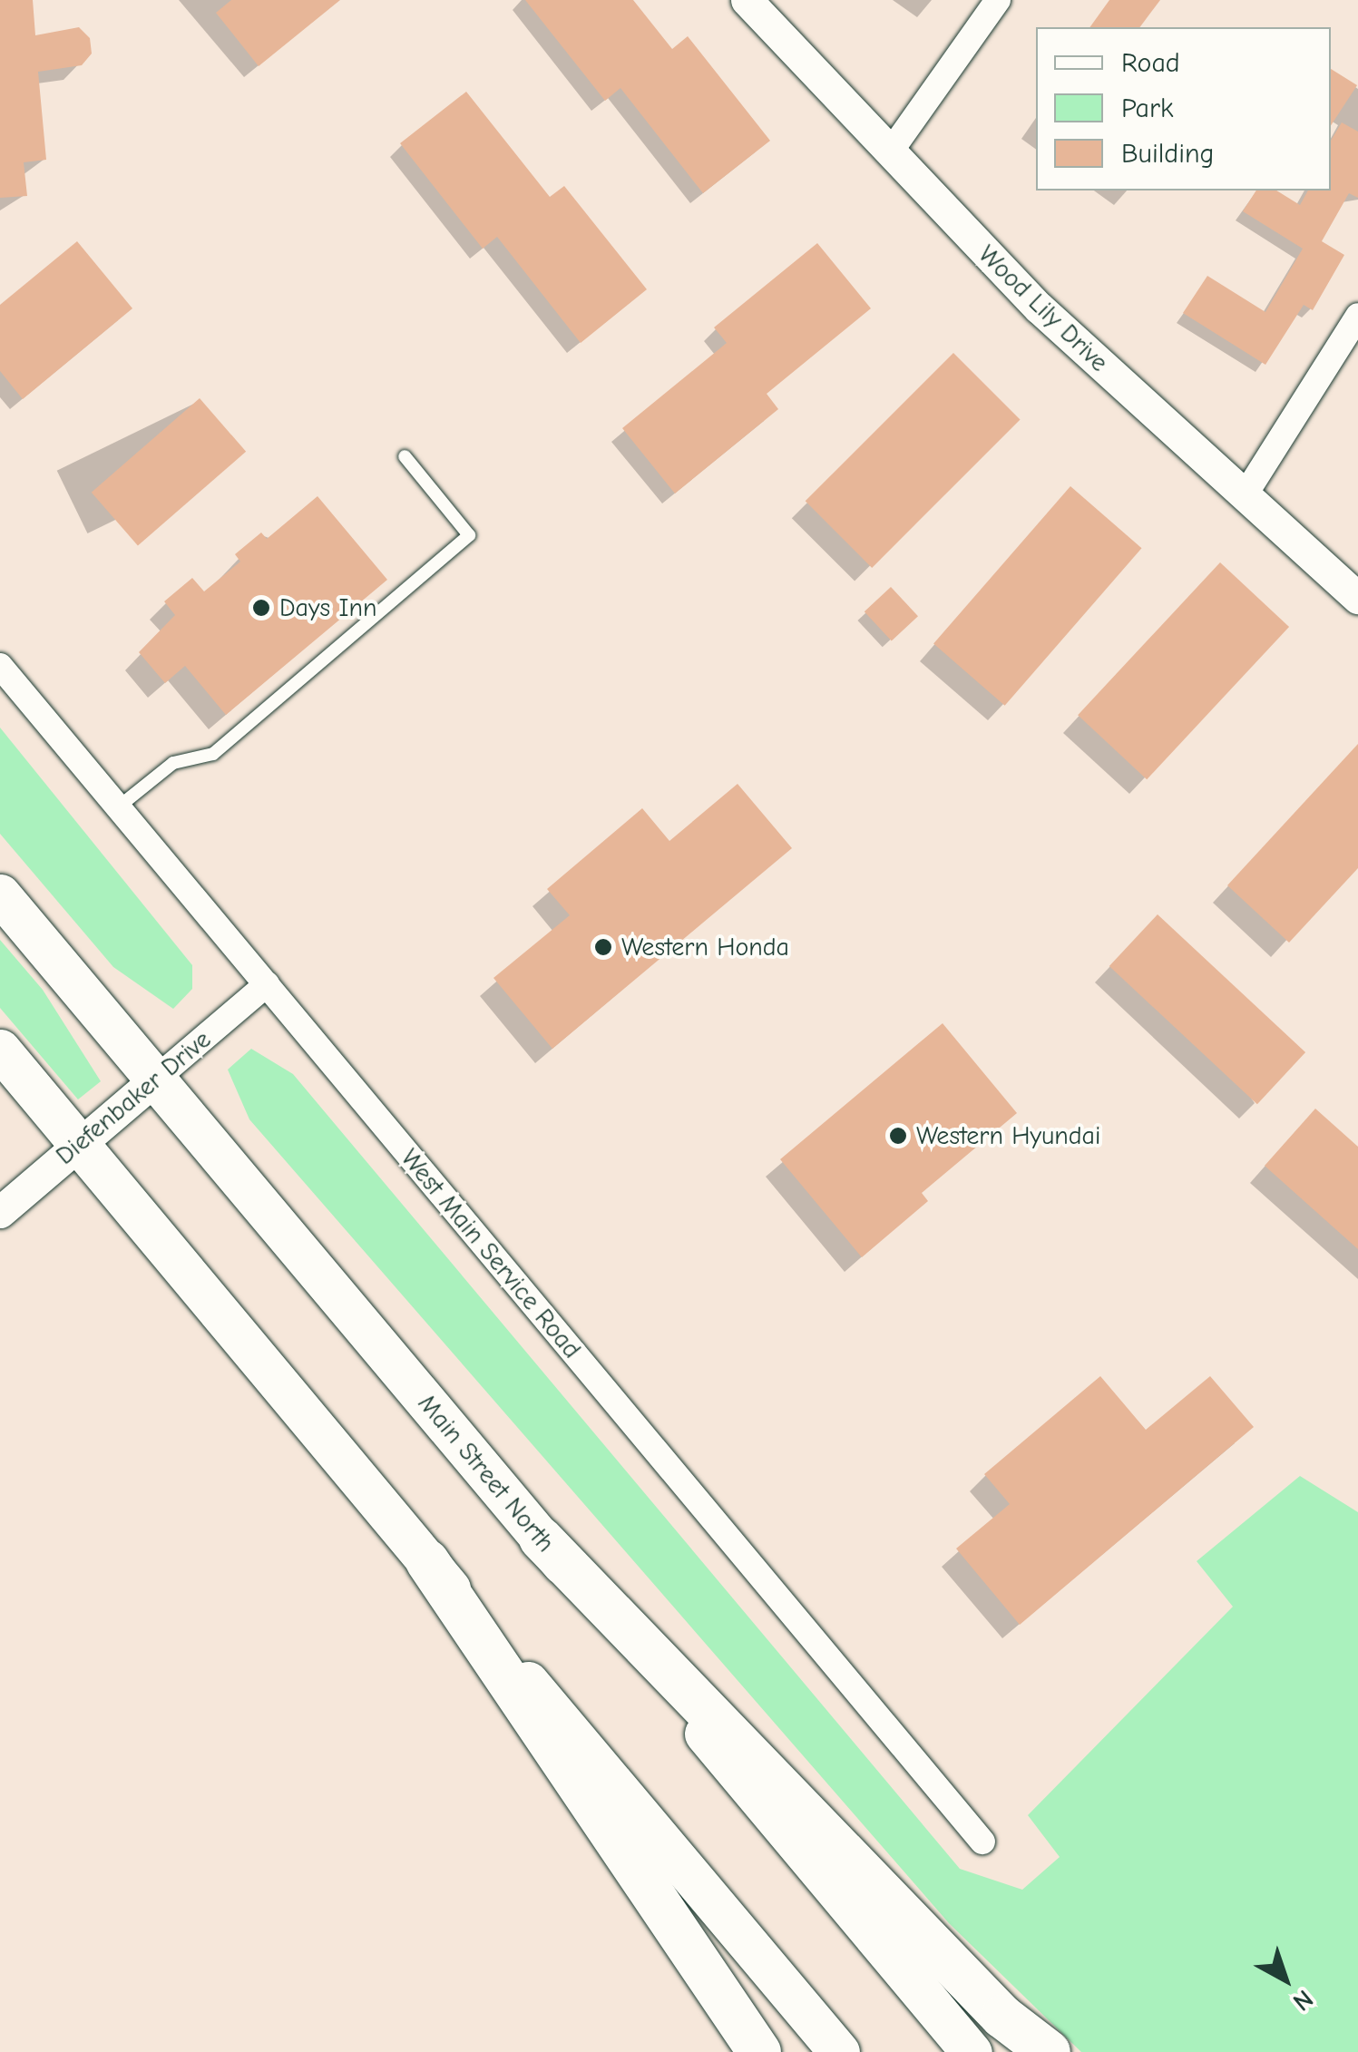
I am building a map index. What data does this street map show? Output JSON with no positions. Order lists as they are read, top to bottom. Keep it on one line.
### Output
{"streets":{"main road":["Main Street North"],"street":["Wood Lily Drive","Diefenbaker Drive","West Main Service Road"]},"crossings":[["Diefenbaker Drive","West Main Service Road"],["Diefenbaker Drive","Main Street North"]],"places":["Days Inn","Western Honda","Western Hyundai"],"legend":["Road","Park","Building"],"north":"bottom right"}
